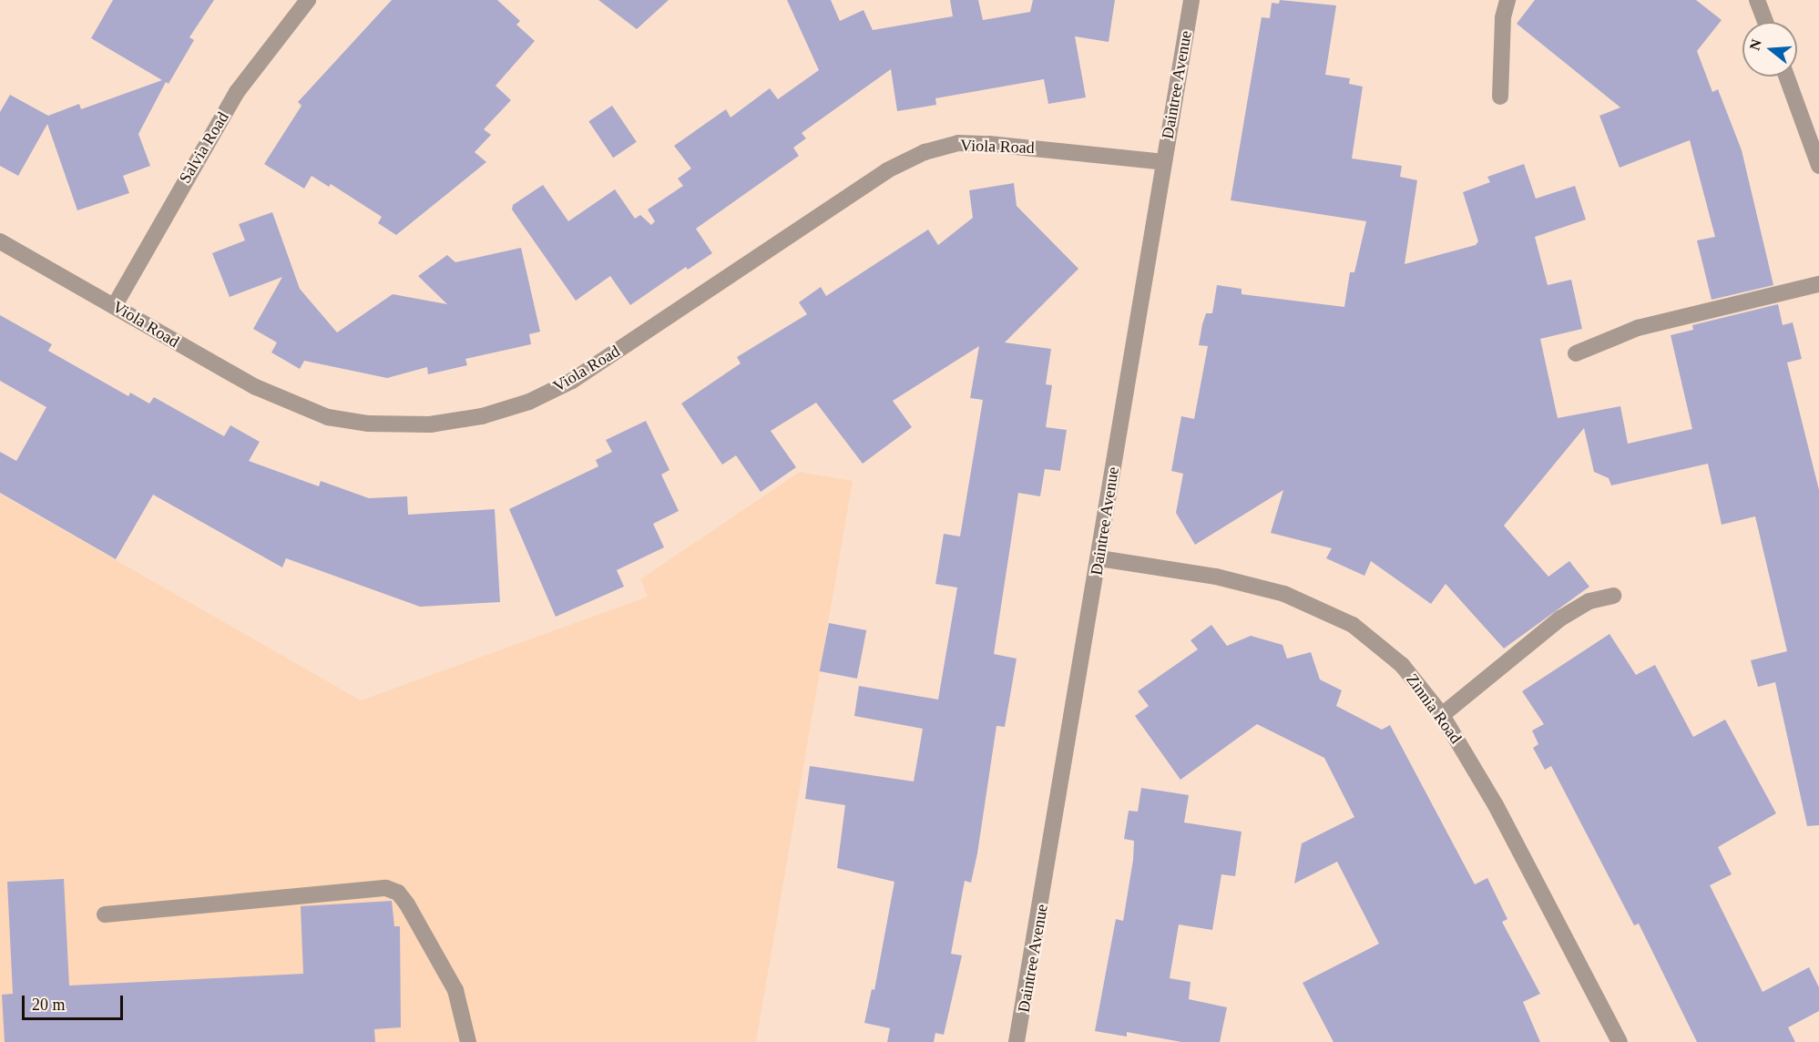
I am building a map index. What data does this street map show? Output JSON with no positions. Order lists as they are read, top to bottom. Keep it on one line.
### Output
{"streets":{"street":["Daintree Avenue","Viola Road","Salvia Road","Zinnia Road"]},"crossings":[["Daintree Avenue","Viola Road"],["Daintree Avenue","Zinnia Road"],["Viola Road","Salvia Road"]],"scale_bar":"20 m","north":"left"}
